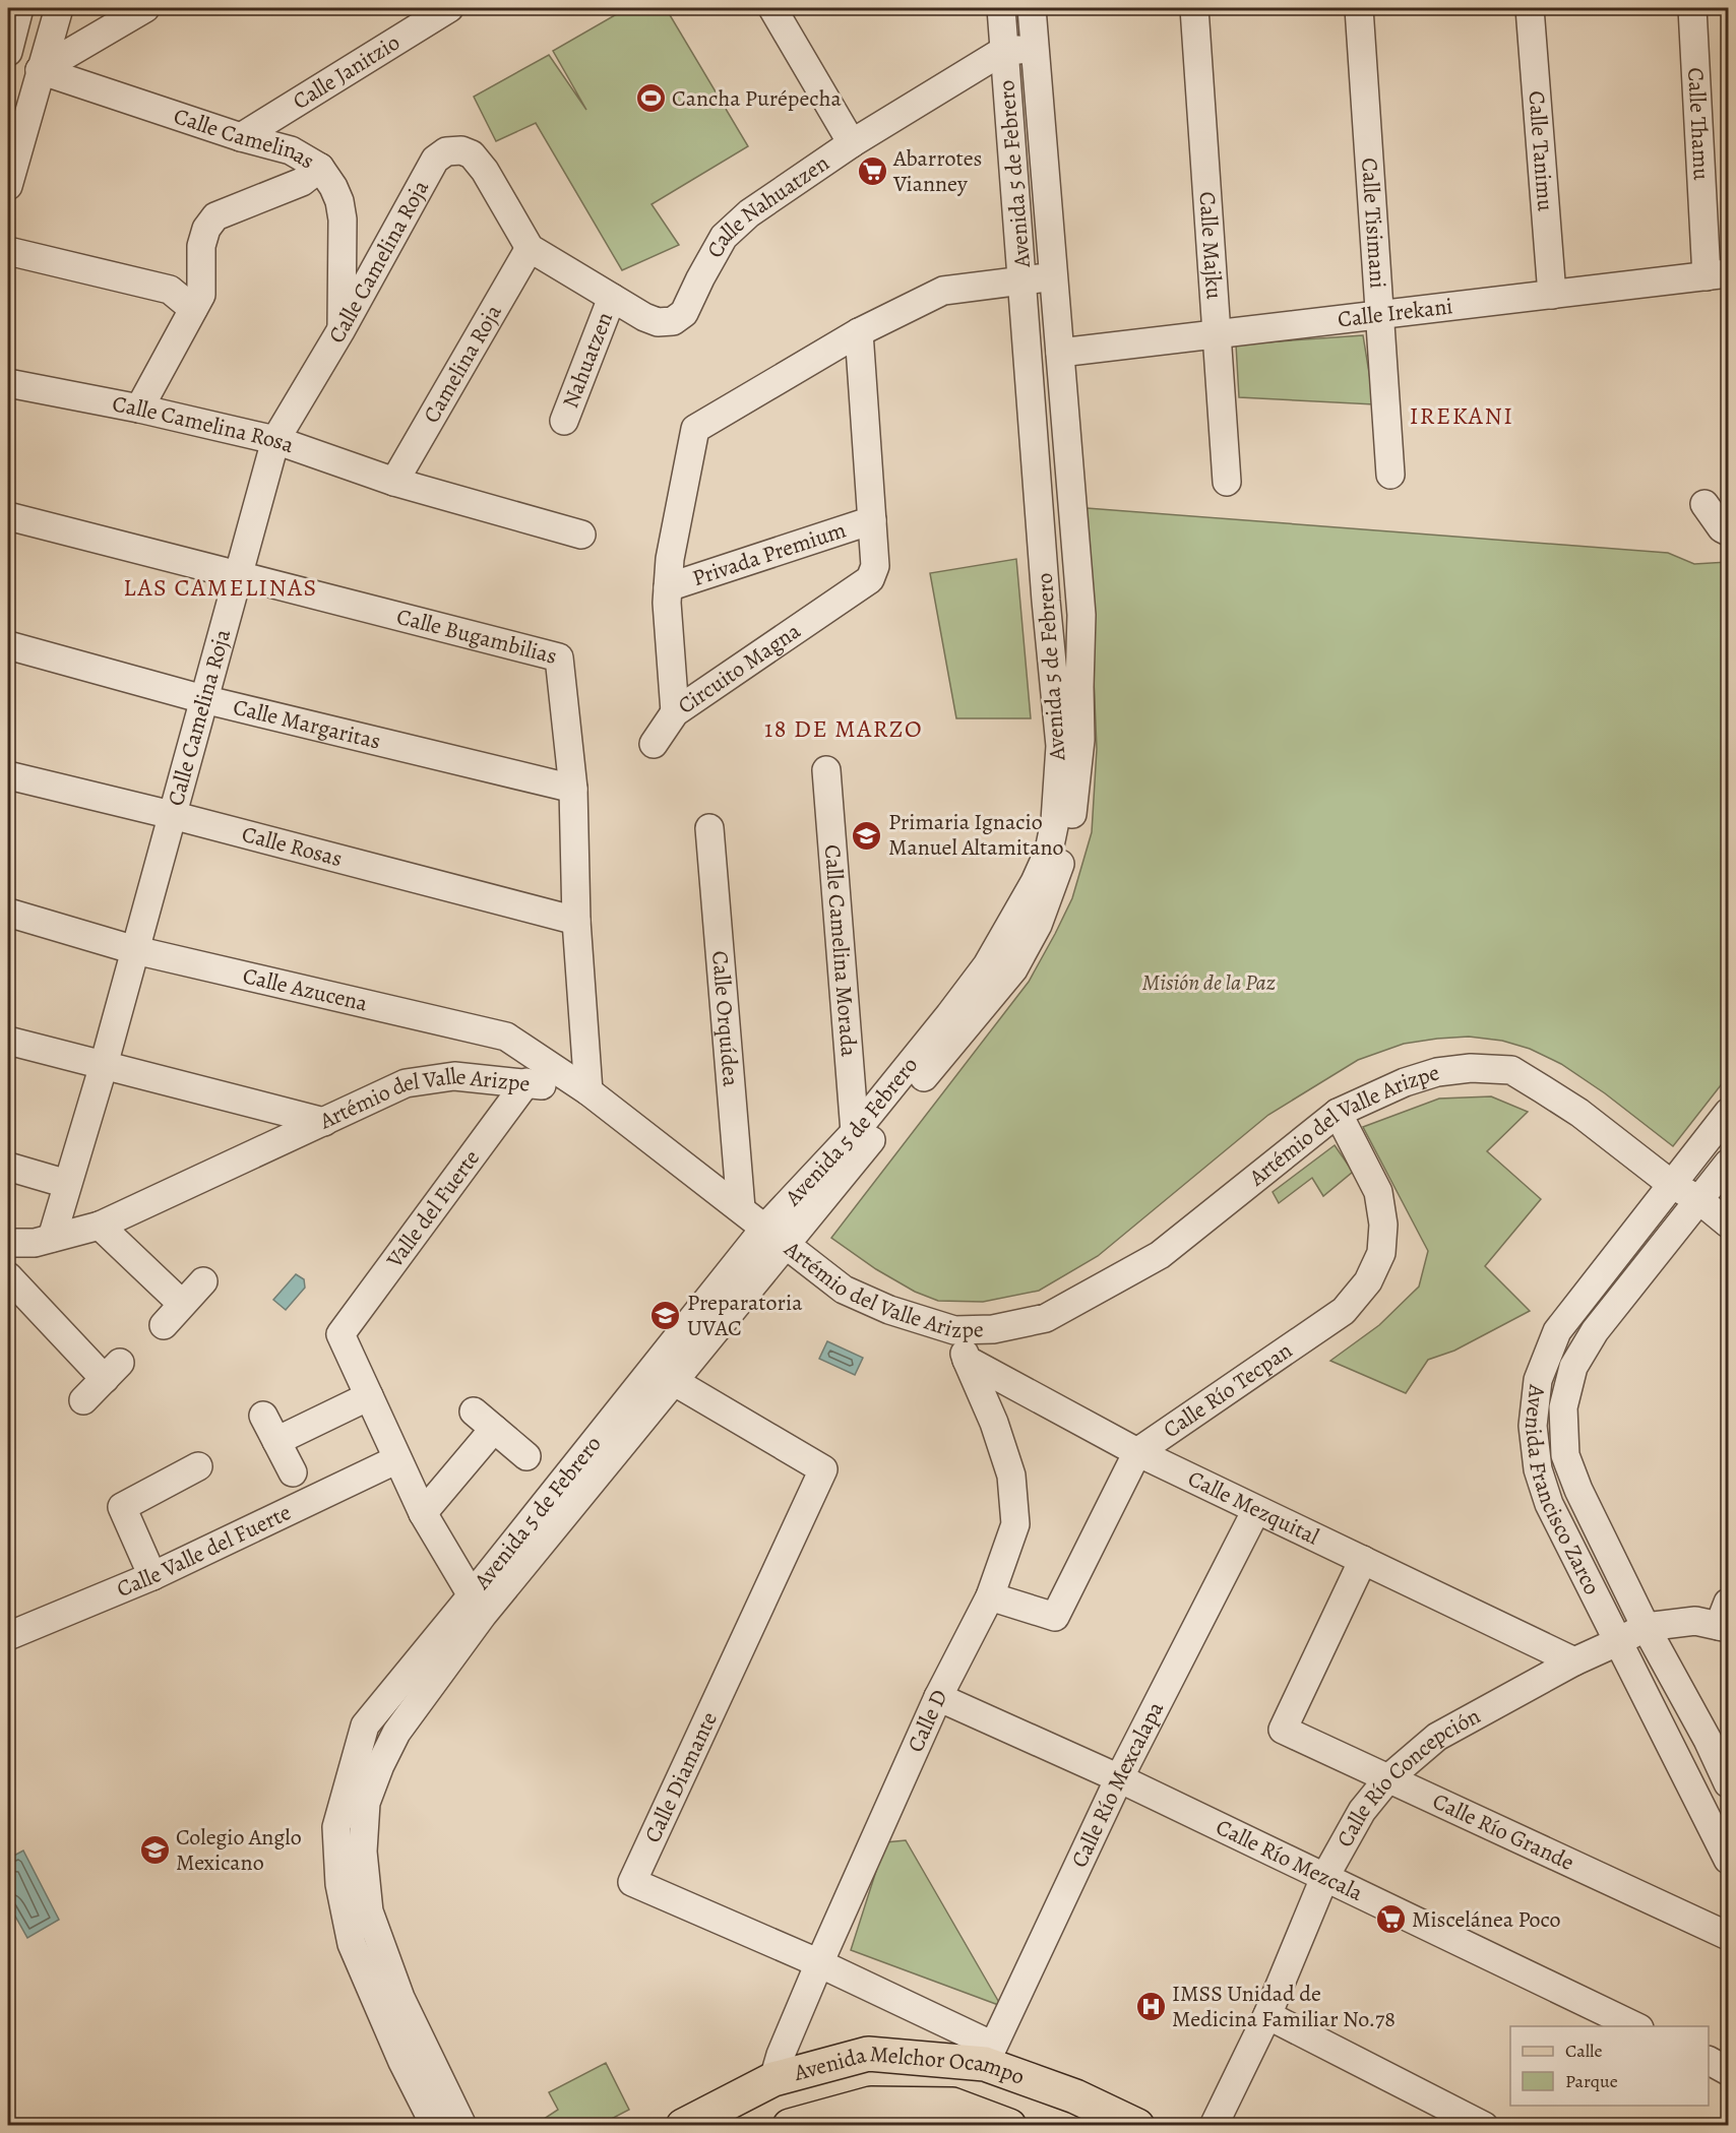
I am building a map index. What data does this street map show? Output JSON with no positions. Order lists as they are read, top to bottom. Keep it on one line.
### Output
{"streets":{"main road":["Avenida Melchor Ocampo"],"street":["Calle Janitzio","Calle Thamu","Calle Camelinas","Calle Tanimu","Avenida 5 de Febrero","Calle Nahuatzen","Calle Tisimani","Calle Majku","Calle Camelina Roja","Calle Irekani","Nahuatzen","Camelina Roja","Calle Camelina Rosa","Privada Premium","Calle Bugambilias","Circuito Magna","Calle Margaritas","Calle Rosas","Calle Camelina Morada","Calle Azucena","Calle Orquídea","Artémio del Valle Arizpe","Valle del Fuerte","Calle Río Tecpan","Avenida Francisco Zarco","Calle Mezquital","Calle Valle del Fuerte","Calle D","Calle Diamante","Calle Río Concepción","Calle Río Mexcalapa","Calle Río Grande","Calle Río Mezcala"]},"crossings":[["Calle Janitzio","Calle Camelinas"],["Calle Thamu","Calle Irekani"],["Calle Camelinas","Calle Camelina Roja"],["Calle Tanimu","Calle Irekani"],["Avenida 5 de Febrero","Calle Nahuatzen"],["Avenida 5 de Febrero","Calle Irekani"],["Avenida 5 de Febrero","Circuito Magna"],["Avenida 5 de Febrero","Calle Camelina Morada"],["Avenida 5 de Febrero","Artémio del Valle Arizpe"],["Avenida 5 de Febrero","Calle Diamante"],["Calle Nahuatzen","Calle Camelina Roja"],["Calle Nahuatzen","Nahuatzen"],["Calle Nahuatzen","Camelina Roja"],["Calle Tisimani","Calle Irekani"],["Calle Majku","Calle Irekani"],["Calle Camelina Roja","Camelina Roja"],["Calle Camelina Roja","Calle Camelina Rosa"],["Calle Camelina Roja","Calle Bugambilias"],["Calle Camelina Roja","Calle Margaritas"],["Calle Camelina Roja","Calle Rosas"],["Calle Camelina Roja","Calle Azucena"],["Calle Camelina Roja","Artémio del Valle Arizpe"],["Camelina Roja","Calle Camelina Rosa"],["Privada Premium","Circuito Magna"],["Calle Bugambilias","Calle Margaritas"],["Calle Bugambilias","Calle Rosas"],["Calle Bugambilias","Calle Azucena"],["Calle Bugambilias","Artémio del Valle Arizpe"],["Calle Azucena","Artémio del Valle Arizpe"],["Calle Orquídea","Artémio del Valle Arizpe"],["Artémio del Valle Arizpe","Valle del Fuerte"],["Artémio del Valle Arizpe","Calle Río Tecpan"],["Artémio del Valle Arizpe","Avenida Francisco Zarco"],["Calle Río Tecpan","Calle Mezquital"],["Calle Río Tecpan","Calle D"],["Avenida Francisco Zarco","Calle Río Concepción"],["Calle Mezquital","Calle D"],["Calle Mezquital","Calle Río Concepción"],["Calle Mezquital","Calle Río Mexcalapa"],["Calle Mezquital","Calle Río Grande"],["Calle D","Calle Diamante"],["Calle D","Calle Río Mezcala"],["Calle D","Avenida Melchor Ocampo"],["Calle Diamante","Calle Río Mexcalapa"],["Calle Diamante","Avenida Melchor Ocampo"],["Calle Río Concepción","Calle Río Grande"],["Calle Río Concepción","Calle Río Mezcala"],["Calle Río Mexcalapa","Calle Río Mezcala"],["Calle Río Mexcalapa","Avenida Melchor Ocampo"]],"districts":["IREKANI","LAS CAMELINAS","18 DE MARZO"],"parks":["Misión de la Paz"],"places":{"sports":["Cancha Purépecha"],"supermarket":["Abarrotes Vianney","Miscelánea Poco"],"school or university":["Primaria Ignacio Manuel Altamitano","Preparatoria UVAC","Colegio Anglo Mexicano"],"hospital":["IMSS Unidad de Medicina Familiar No.78"]},"legend":["Calle","Parque"]}
